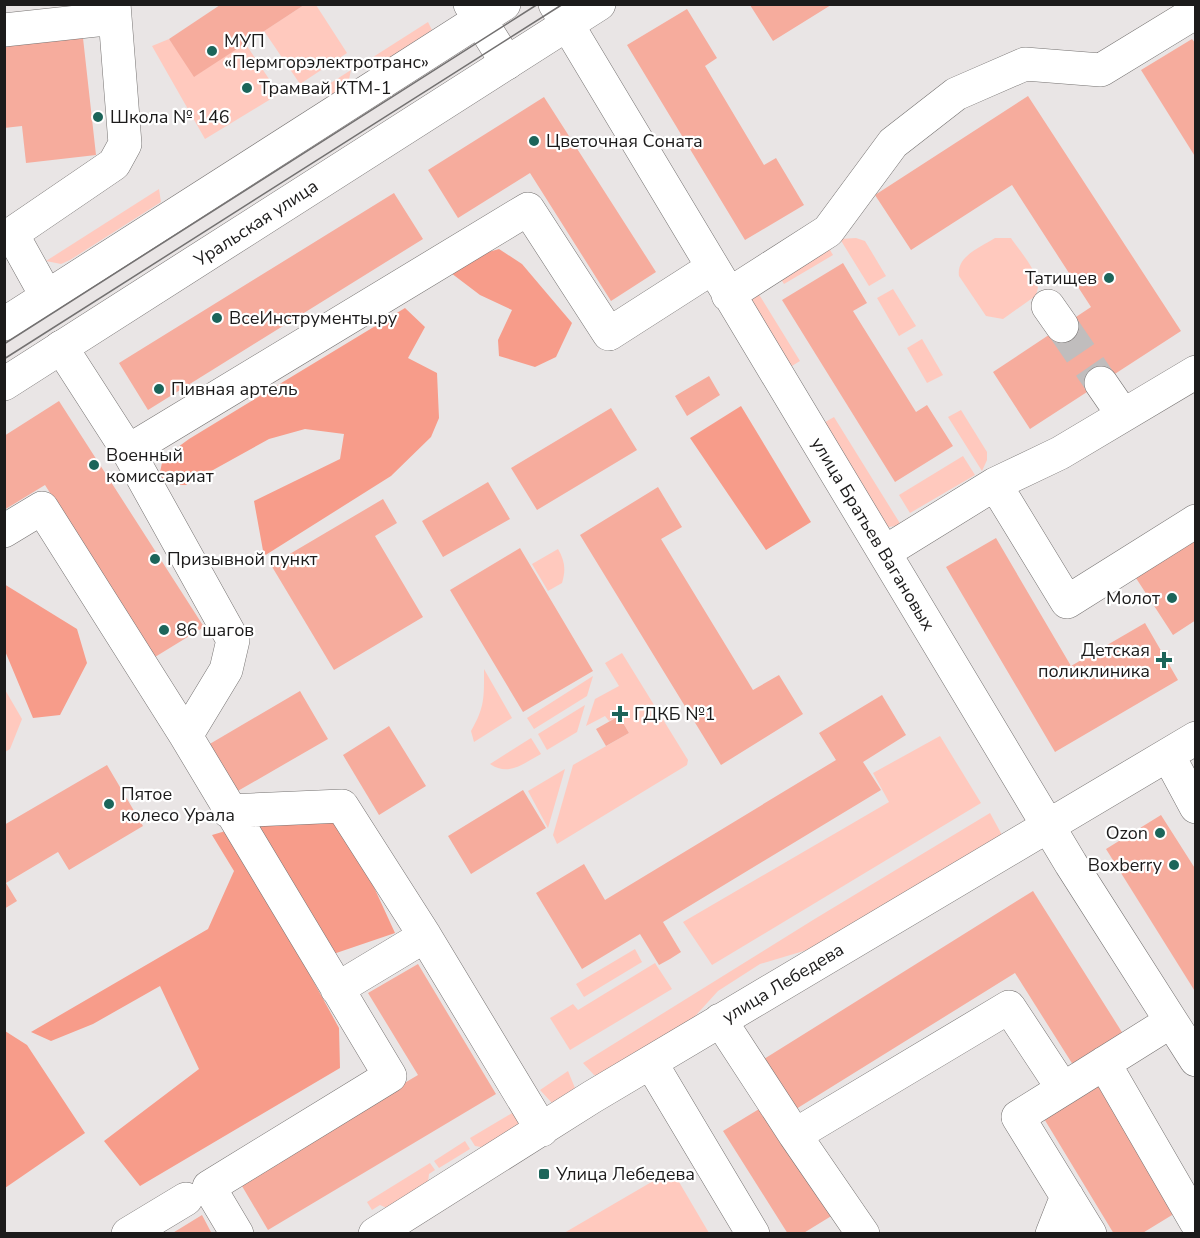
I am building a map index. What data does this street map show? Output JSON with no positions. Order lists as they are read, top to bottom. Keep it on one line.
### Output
{"streets":{"street":["Уральская улица","улица Братьев Вагановых","улица Лебедева"]},"crossings":[["Уральская улица","улица Братьев Вагановых"],["улица Братьев Вагановых","улица Лебедева"]],"places":{"other":["МУП «Пермгорэлектротранс»","Трамвай КТМ-1","Школа № 146","Цветочная Соната","Татищев","ВсеИнструменты.ру","Пивная артель","Военный комиссариат","Призывной пункт","Молот","86 шагов","Пятое колесо Урала","Ozon","Boxberry"],"health":["Детская поликлиника","ГДКБ №1"],"transit":["Улица Лебедева"]}}
